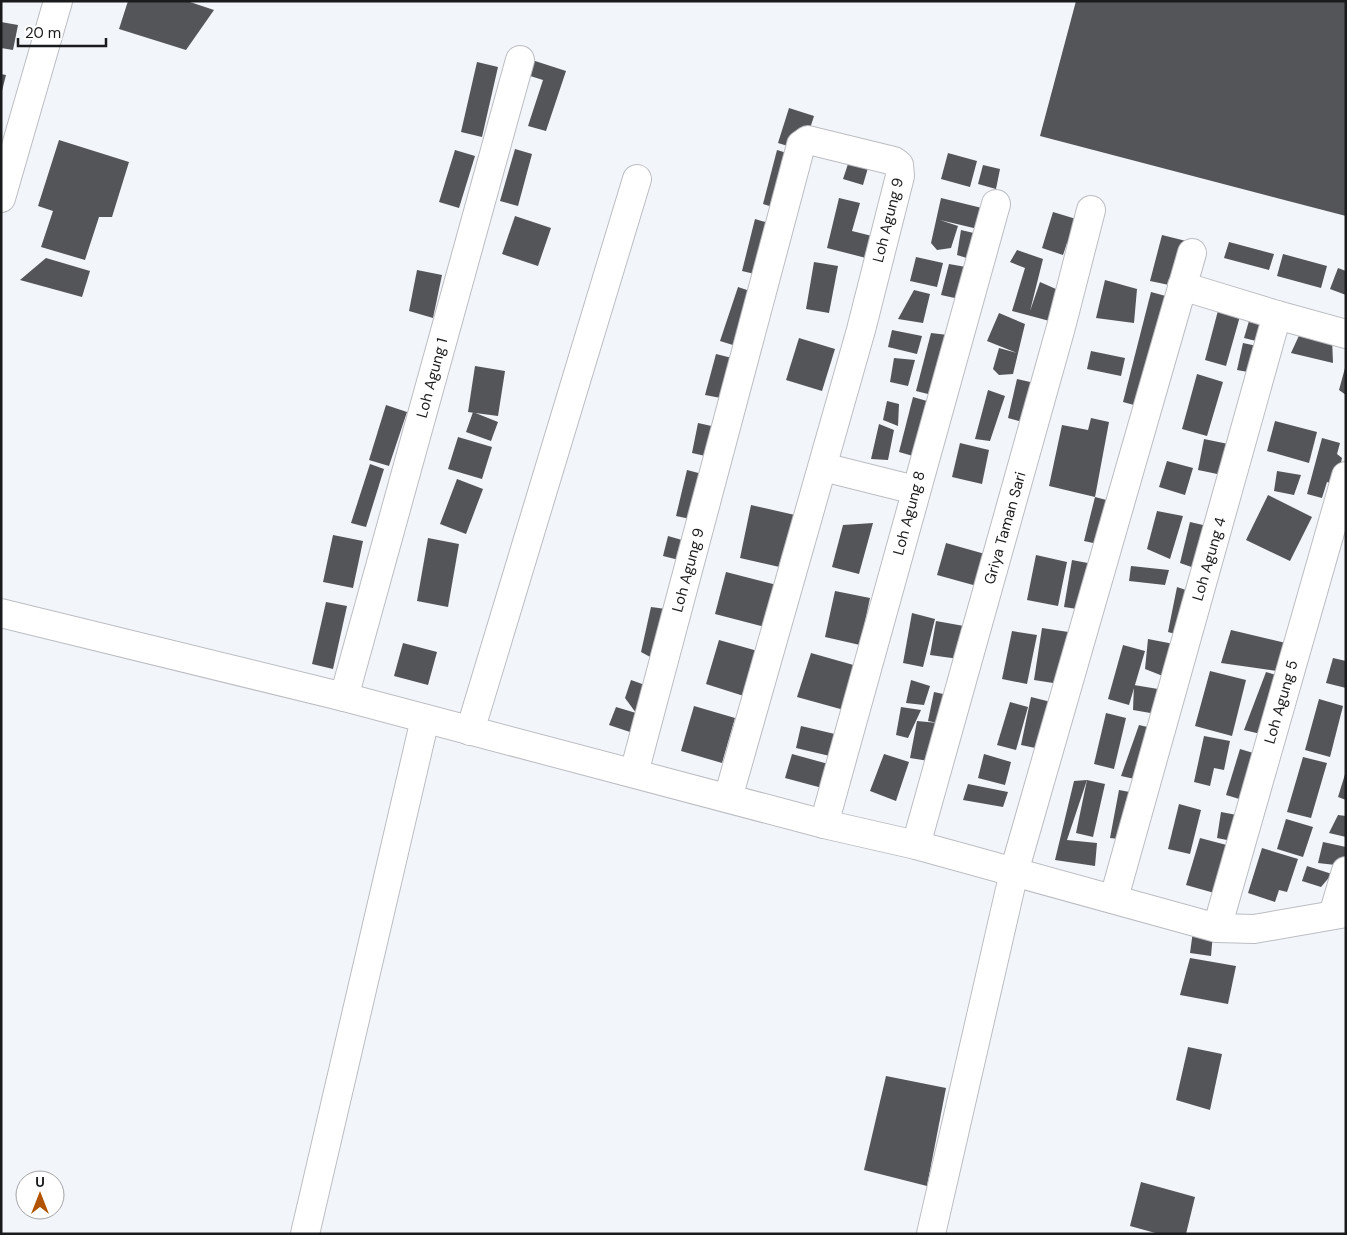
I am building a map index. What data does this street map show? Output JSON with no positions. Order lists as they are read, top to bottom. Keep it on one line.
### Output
{"streets":{"street":["Loh Agung 9","Loh Agung 1","Loh Agung 8","Griya Taman Sari","Loh Agung 4","Loh Agung 5"]},"scale_bar":"20 m","north":"top"}
